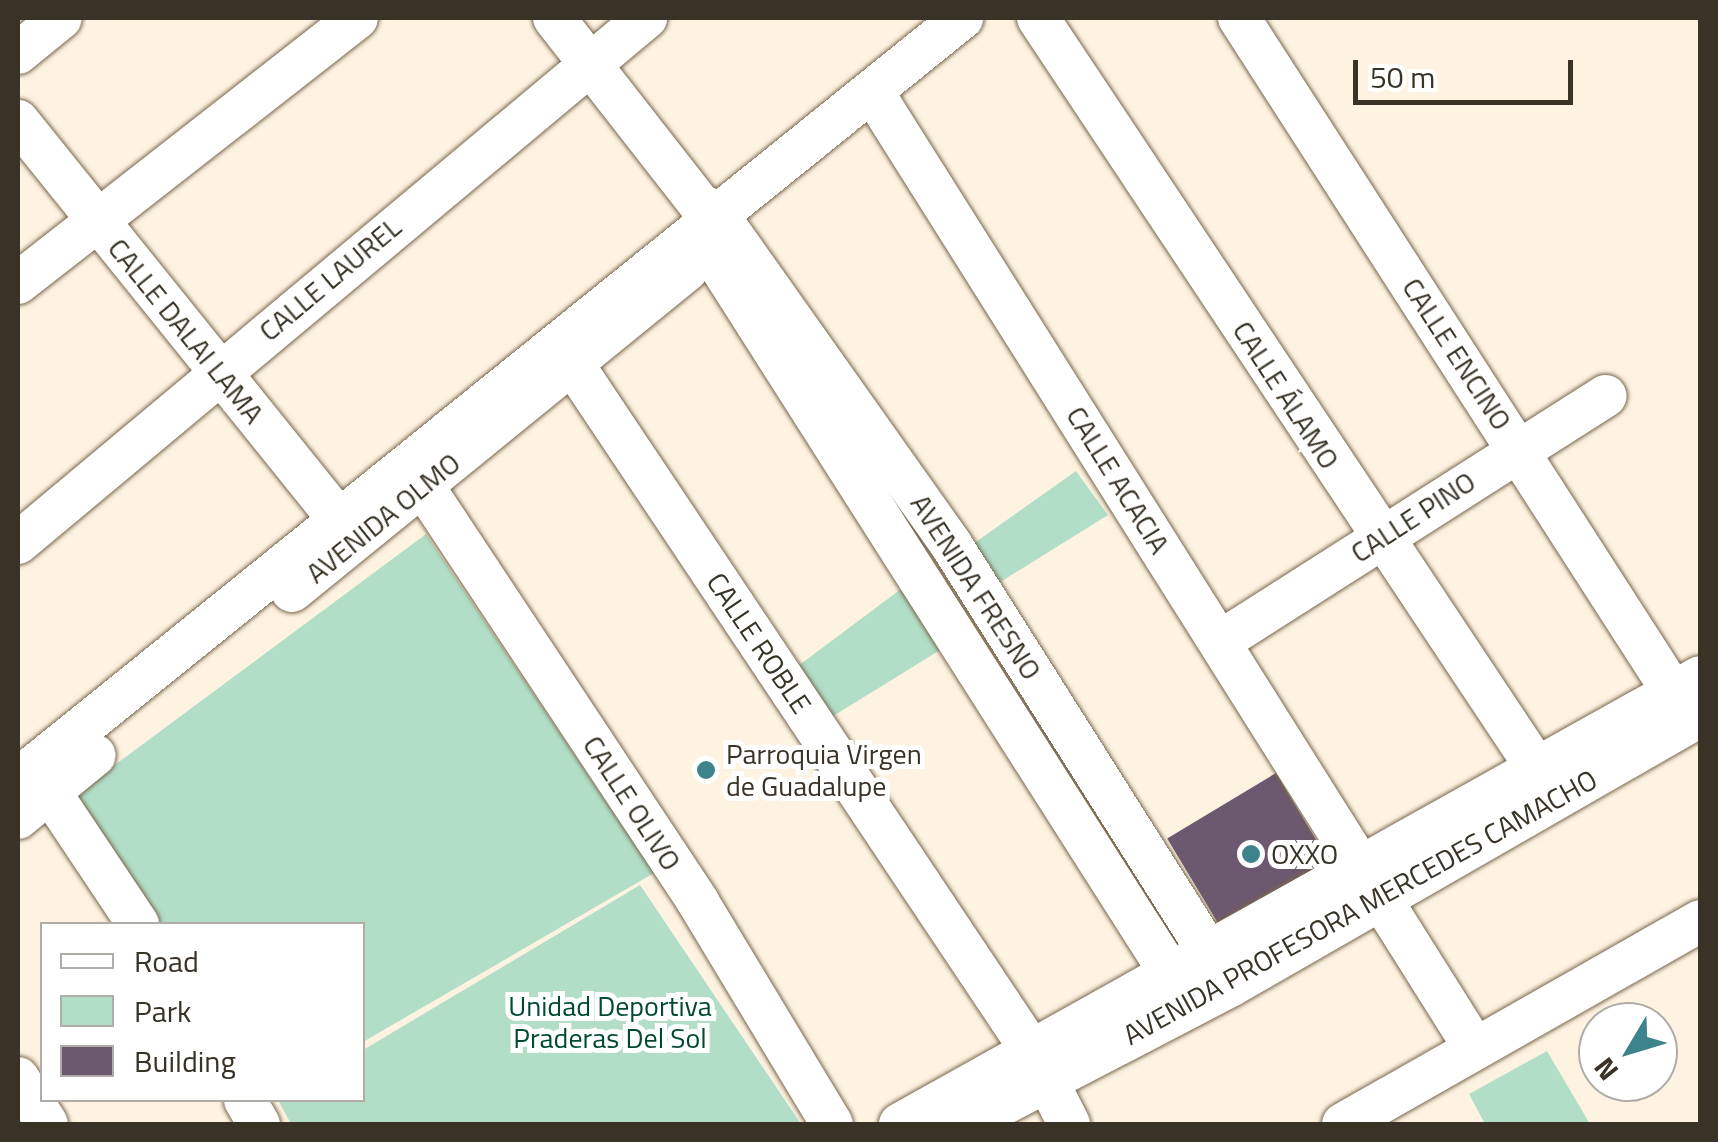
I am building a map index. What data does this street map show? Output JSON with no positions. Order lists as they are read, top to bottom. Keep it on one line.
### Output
{"streets":{"street":["CALLE LAUREL","CALLE DALAI LAMA","CALLE ENCINO","CALLE ÁLAMO","CALLE ACACIA","CALLE PINO","AVENIDA OLMO","AVENIDA FRESNO","CALLE ROBLE","CALLE OLIVO","AVENIDA PROFESORA MERCEDES CAMACHO"]},"crossings":[["CALLE LAUREL","CALLE DALAI LAMA"],["CALLE LAUREL","AVENIDA FRESNO"],["CALLE DALAI LAMA","AVENIDA OLMO"],["CALLE ENCINO","CALLE PINO"],["CALLE ENCINO","AVENIDA PROFESORA MERCEDES CAMACHO"],["CALLE ÁLAMO","CALLE PINO"],["CALLE ÁLAMO","AVENIDA PROFESORA MERCEDES CAMACHO"],["CALLE ACACIA","CALLE PINO"],["CALLE ACACIA","AVENIDA OLMO"],["CALLE ACACIA","AVENIDA PROFESORA MERCEDES CAMACHO"],["AVENIDA OLMO","AVENIDA FRESNO"],["AVENIDA OLMO","CALLE ROBLE"],["AVENIDA OLMO","CALLE OLIVO"],["AVENIDA FRESNO","AVENIDA PROFESORA MERCEDES CAMACHO"],["CALLE ROBLE","AVENIDA PROFESORA MERCEDES CAMACHO"]],"parks":["Unidad Deportiva Praderas Del Sol"],"places":["Parroquia Virgen de Guadalupe","OXXO"],"legend":["Road","Park","Building"],"scale_bar":"50 m","north":"bottom left"}
